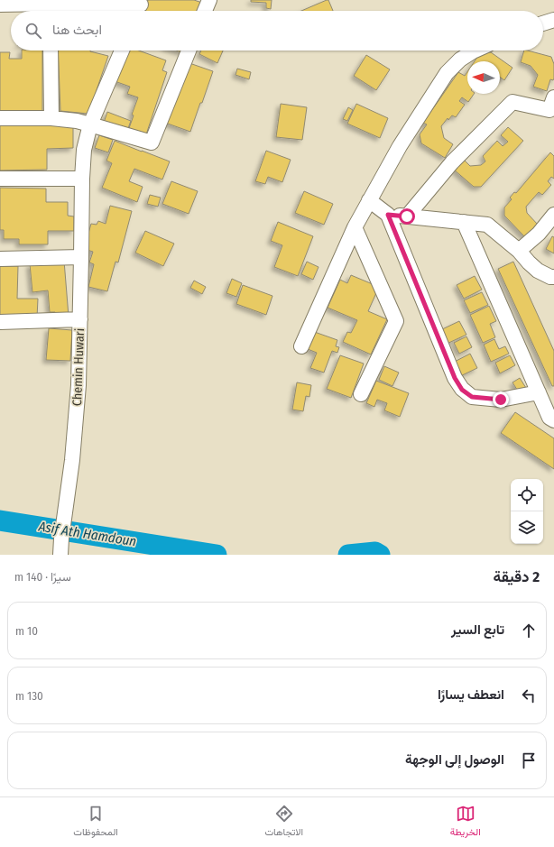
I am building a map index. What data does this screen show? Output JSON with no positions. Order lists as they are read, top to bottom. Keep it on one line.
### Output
{"streets":{"street":["Chemin Huwari"]},"water":["Asif Ath Hamdoun"],"north":"left","page":{"search":"ابحث هنا","heading":["2 دقيقة","سيرًا · 140 m"],"list":[["تابع السير","10 m"],["انعطف يسارًا","130 m"],"الوصول إلى الوجهة"],"nav":["الخريطة","الاتجاهات","المحفوظات"]}}
